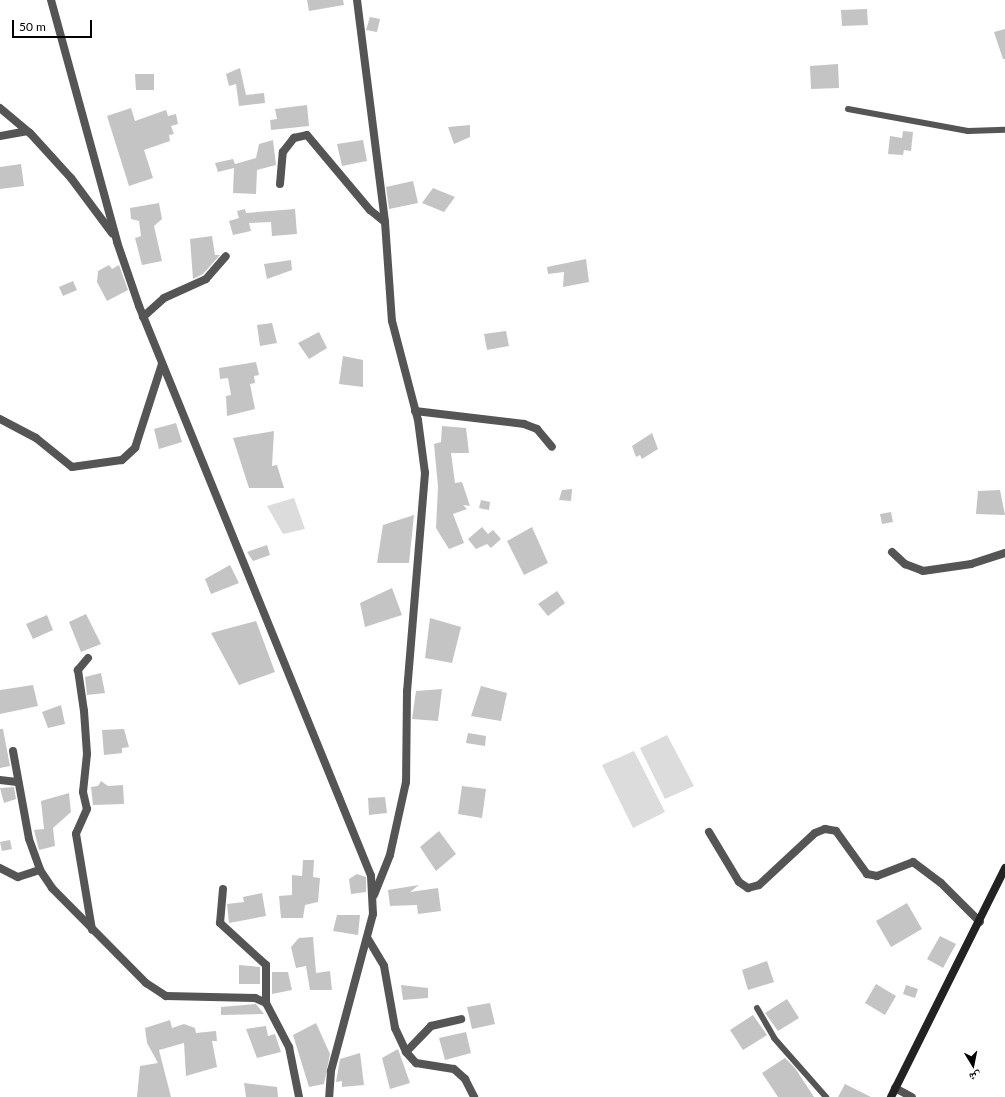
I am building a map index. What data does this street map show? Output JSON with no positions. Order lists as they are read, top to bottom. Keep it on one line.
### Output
{"scale_bar":"50 m","north":"bottom"}
